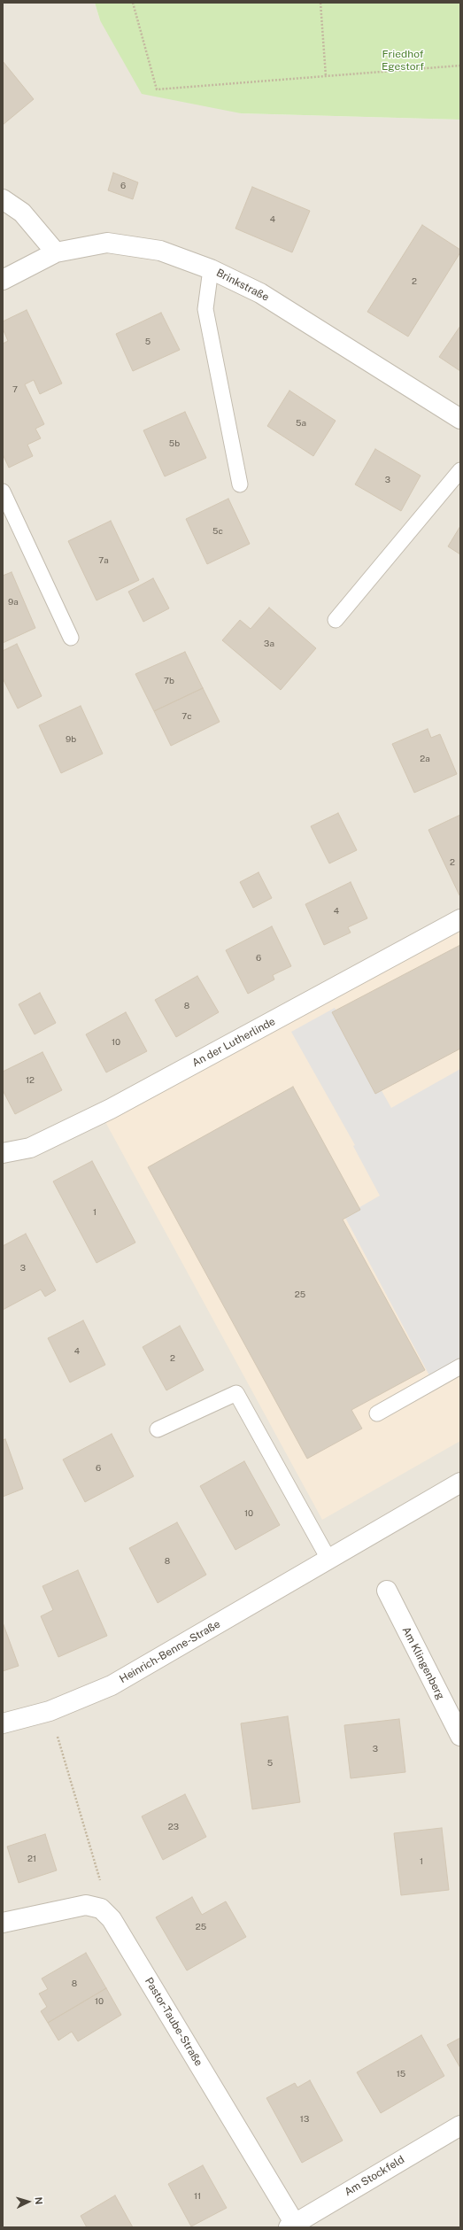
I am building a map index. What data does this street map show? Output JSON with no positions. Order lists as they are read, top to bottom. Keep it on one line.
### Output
{"streets":{"street":["Brinkstraße","An der Lutherlinde","Heinrich-Benne-Straße","Am Klingenberg","Pastor-Taube-Straße","Am Stockfeld"]},"crossings":[["Pastor-Taube-Straße","Am Stockfeld"]],"parks":["Friedhof Egestorf"],"house_numbers":["6","4","2","5","7","5a","5b","3","5c","7a","9a","3a","7b","7c","9b","2a","2","4","6","8","10","12","1","3","25","4","2","6","10","8","3","5","23","21","1","25","8","10","15","13","11"],"north":"right"}
